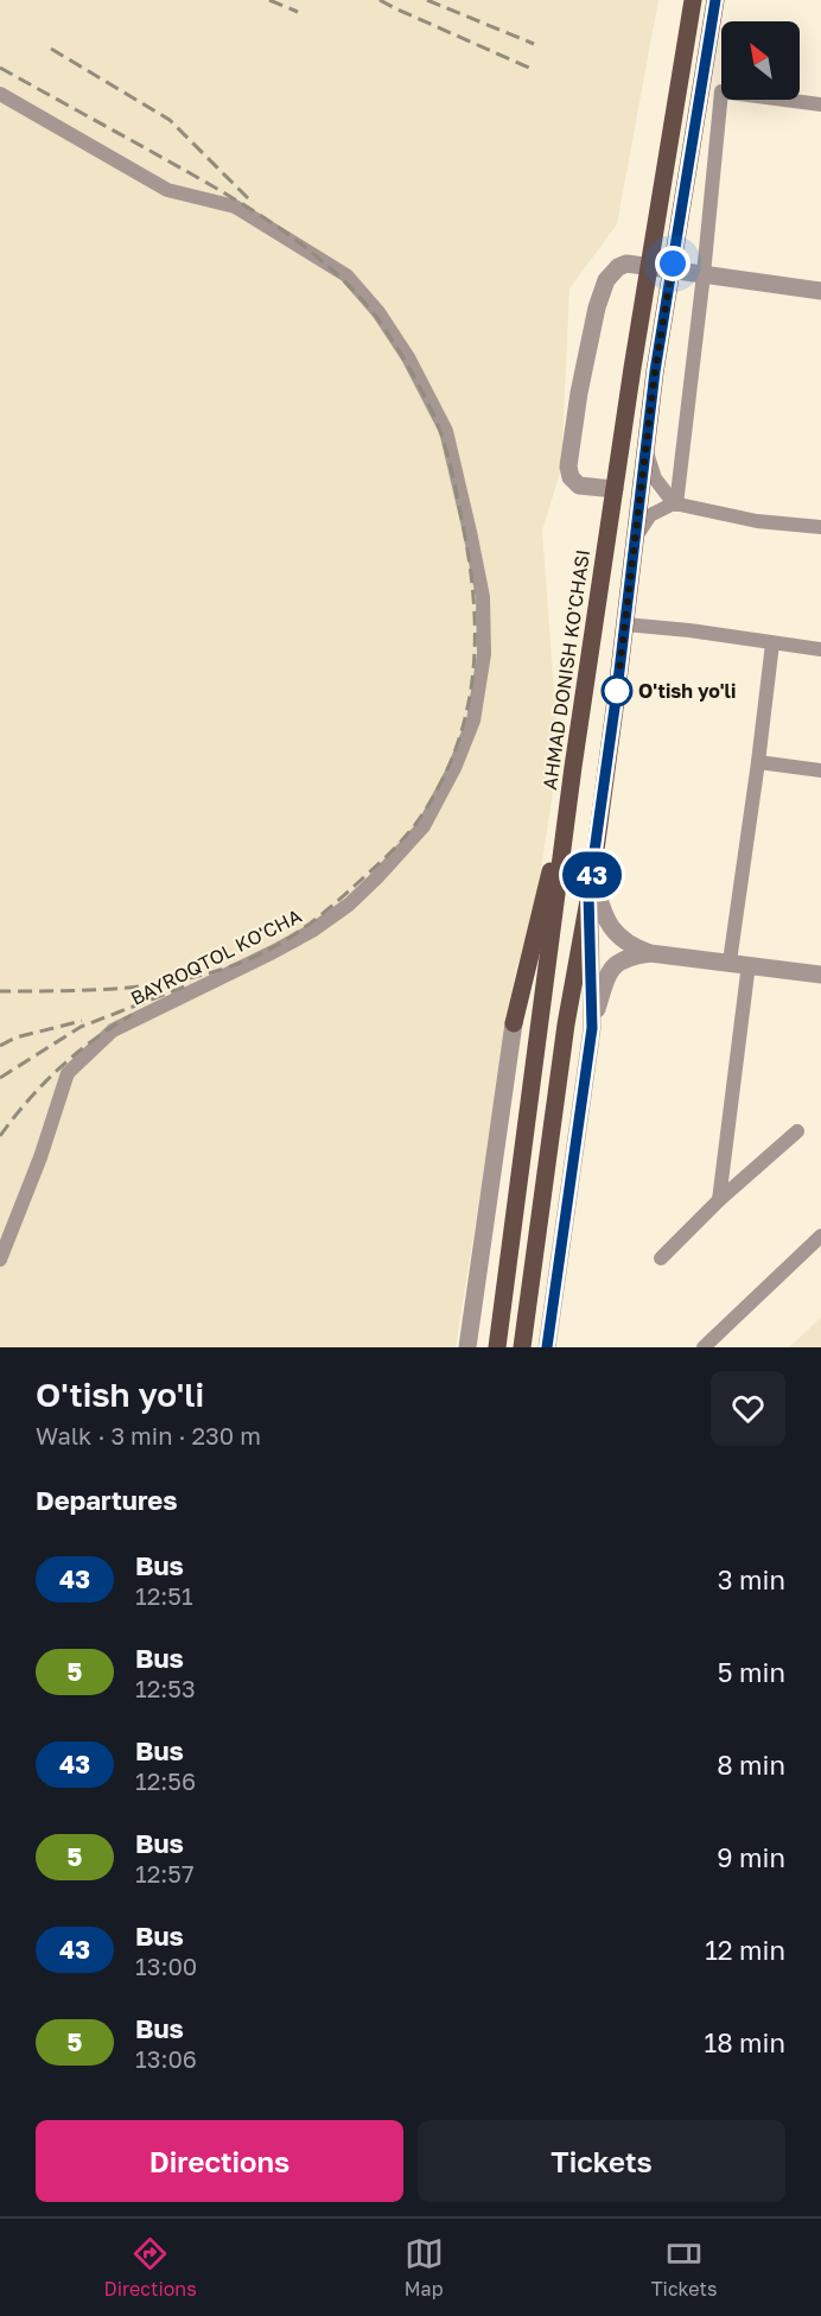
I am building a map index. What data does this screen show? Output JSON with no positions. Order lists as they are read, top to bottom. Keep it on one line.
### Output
{"streets":{"main road":["AHMAD DONISH KO'CHASI"],"street":["BAYROQTOL KO'CHA"]},"places":["O'tish yo'li"],"lines":["bus line 43"],"north":"top left","page":{"on_map":"43","heading":[["O'tish yo'li","Walk · 3 min · 230 m"],"Departures"],"list":[{"mark":"43","name":"Bus","note":"12:51","value":"3 min"},{"mark":"5","name":"Bus","note":"12:53","value":"5 min"},{"mark":"43","name":"Bus","note":"12:56","value":"8 min"},{"mark":"5","name":"Bus","note":"12:57","value":"9 min"},{"mark":"43","name":"Bus","note":"13:00","value":"12 min"},{"mark":"5","name":"Bus","note":"13:06","value":"18 min"}],"buttons":["Directions","Tickets"],"tabs":["Directions","Map","Tickets"]}}
